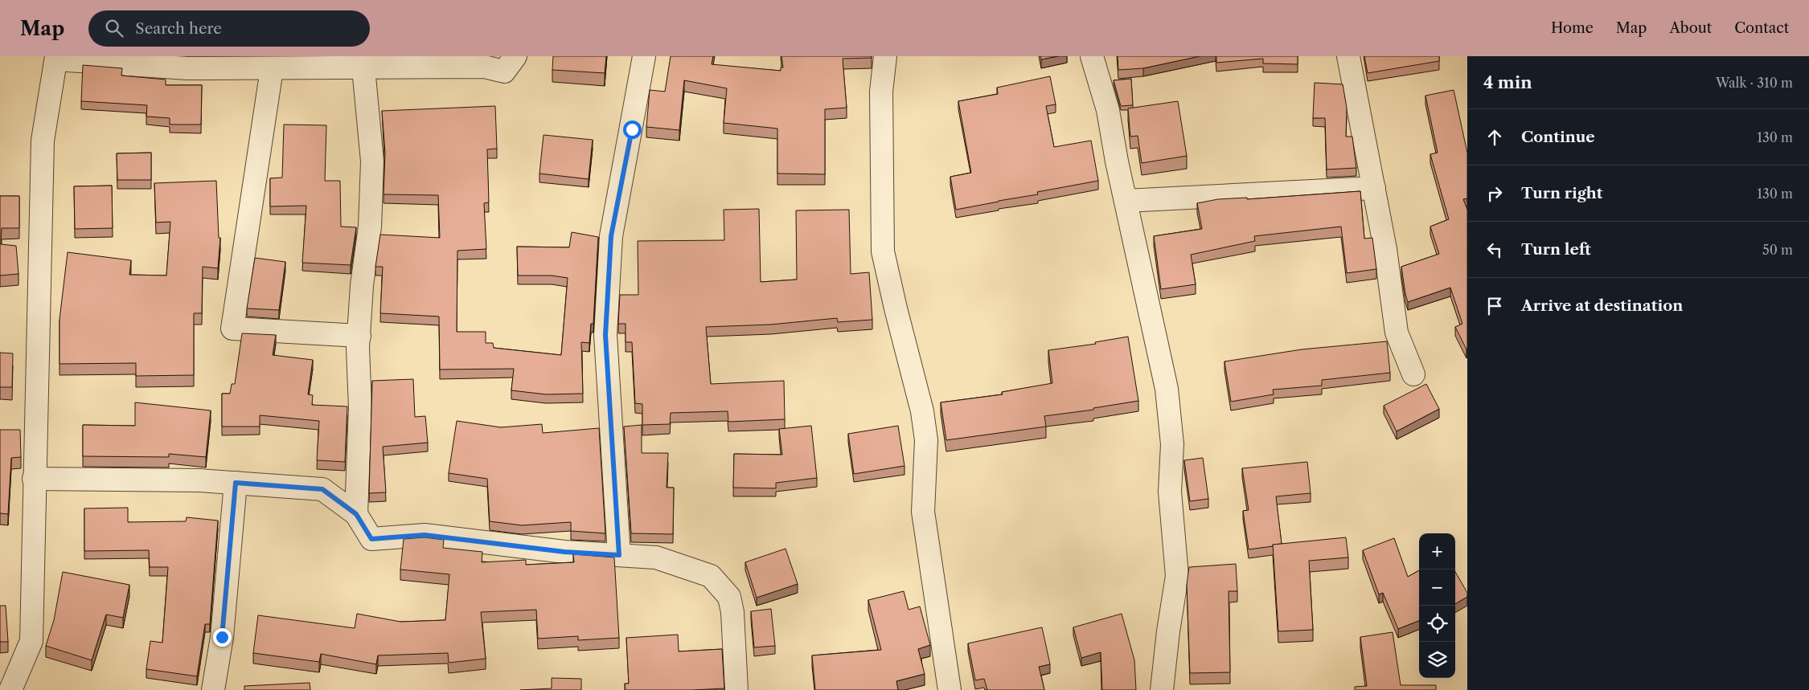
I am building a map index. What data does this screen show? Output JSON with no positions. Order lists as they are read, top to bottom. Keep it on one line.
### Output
{"page":{"header":"Map","search":"Search here","nav":["Home","Map","About","Contact"],"heading":["4 min","Walk · 310 m"],"list":[["Continue","130 m"],["Turn right","130 m"],["Turn left","50 m"],"Arrive at destination"],"map_buttons":["+","−"]}}
